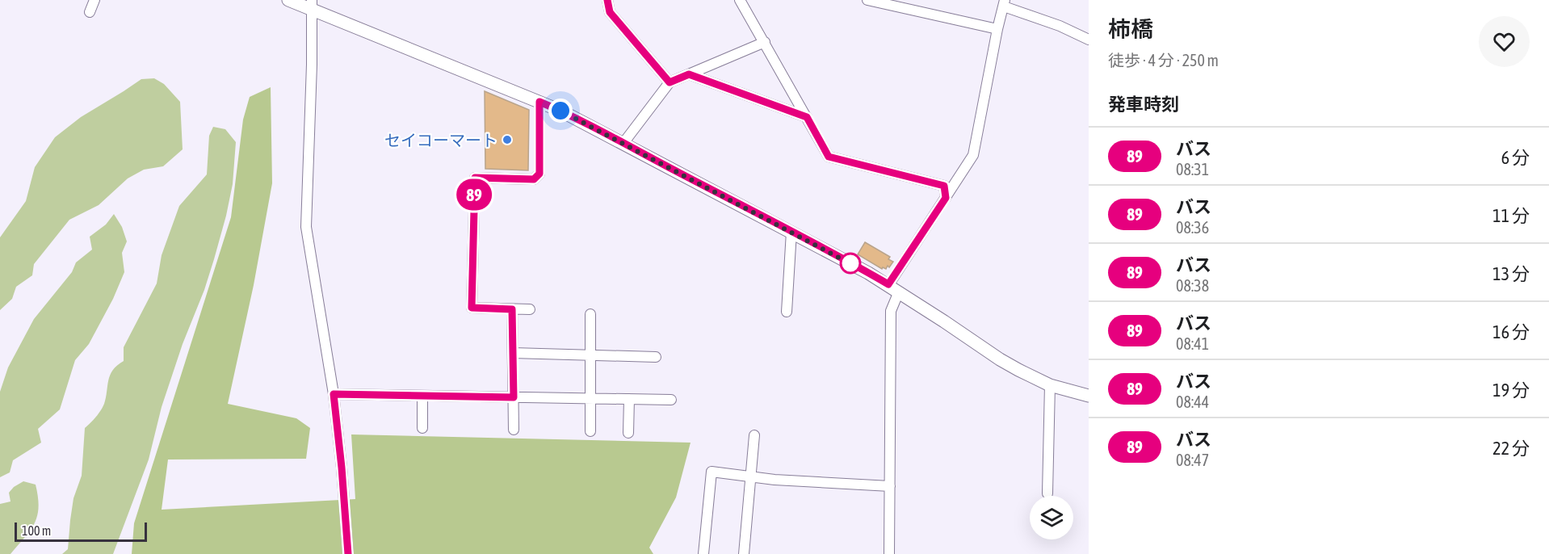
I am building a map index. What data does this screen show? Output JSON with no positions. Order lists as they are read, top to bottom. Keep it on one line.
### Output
{"places":["セイコーマート"],"lines":["bus line 89"],"scale_bar":"100 m","page":{"on_map":"89","heading":[["柿橋","徒歩 · 4 分 · 250 m"],"発車時刻"],"list":[{"mark":"89","name":"バス","note":"08:31","value":"6 分"},{"mark":"89","name":"バス","note":"08:36","value":"11 分"},{"mark":"89","name":"バス","note":"08:38","value":"13 分"},{"mark":"89","name":"バス","note":"08:41","value":"16 分"},{"mark":"89","name":"バス","note":"08:44","value":"19 分"},{"mark":"89","name":"バス","note":"08:47","value":"22 分"}],"scale":"100 m"}}
